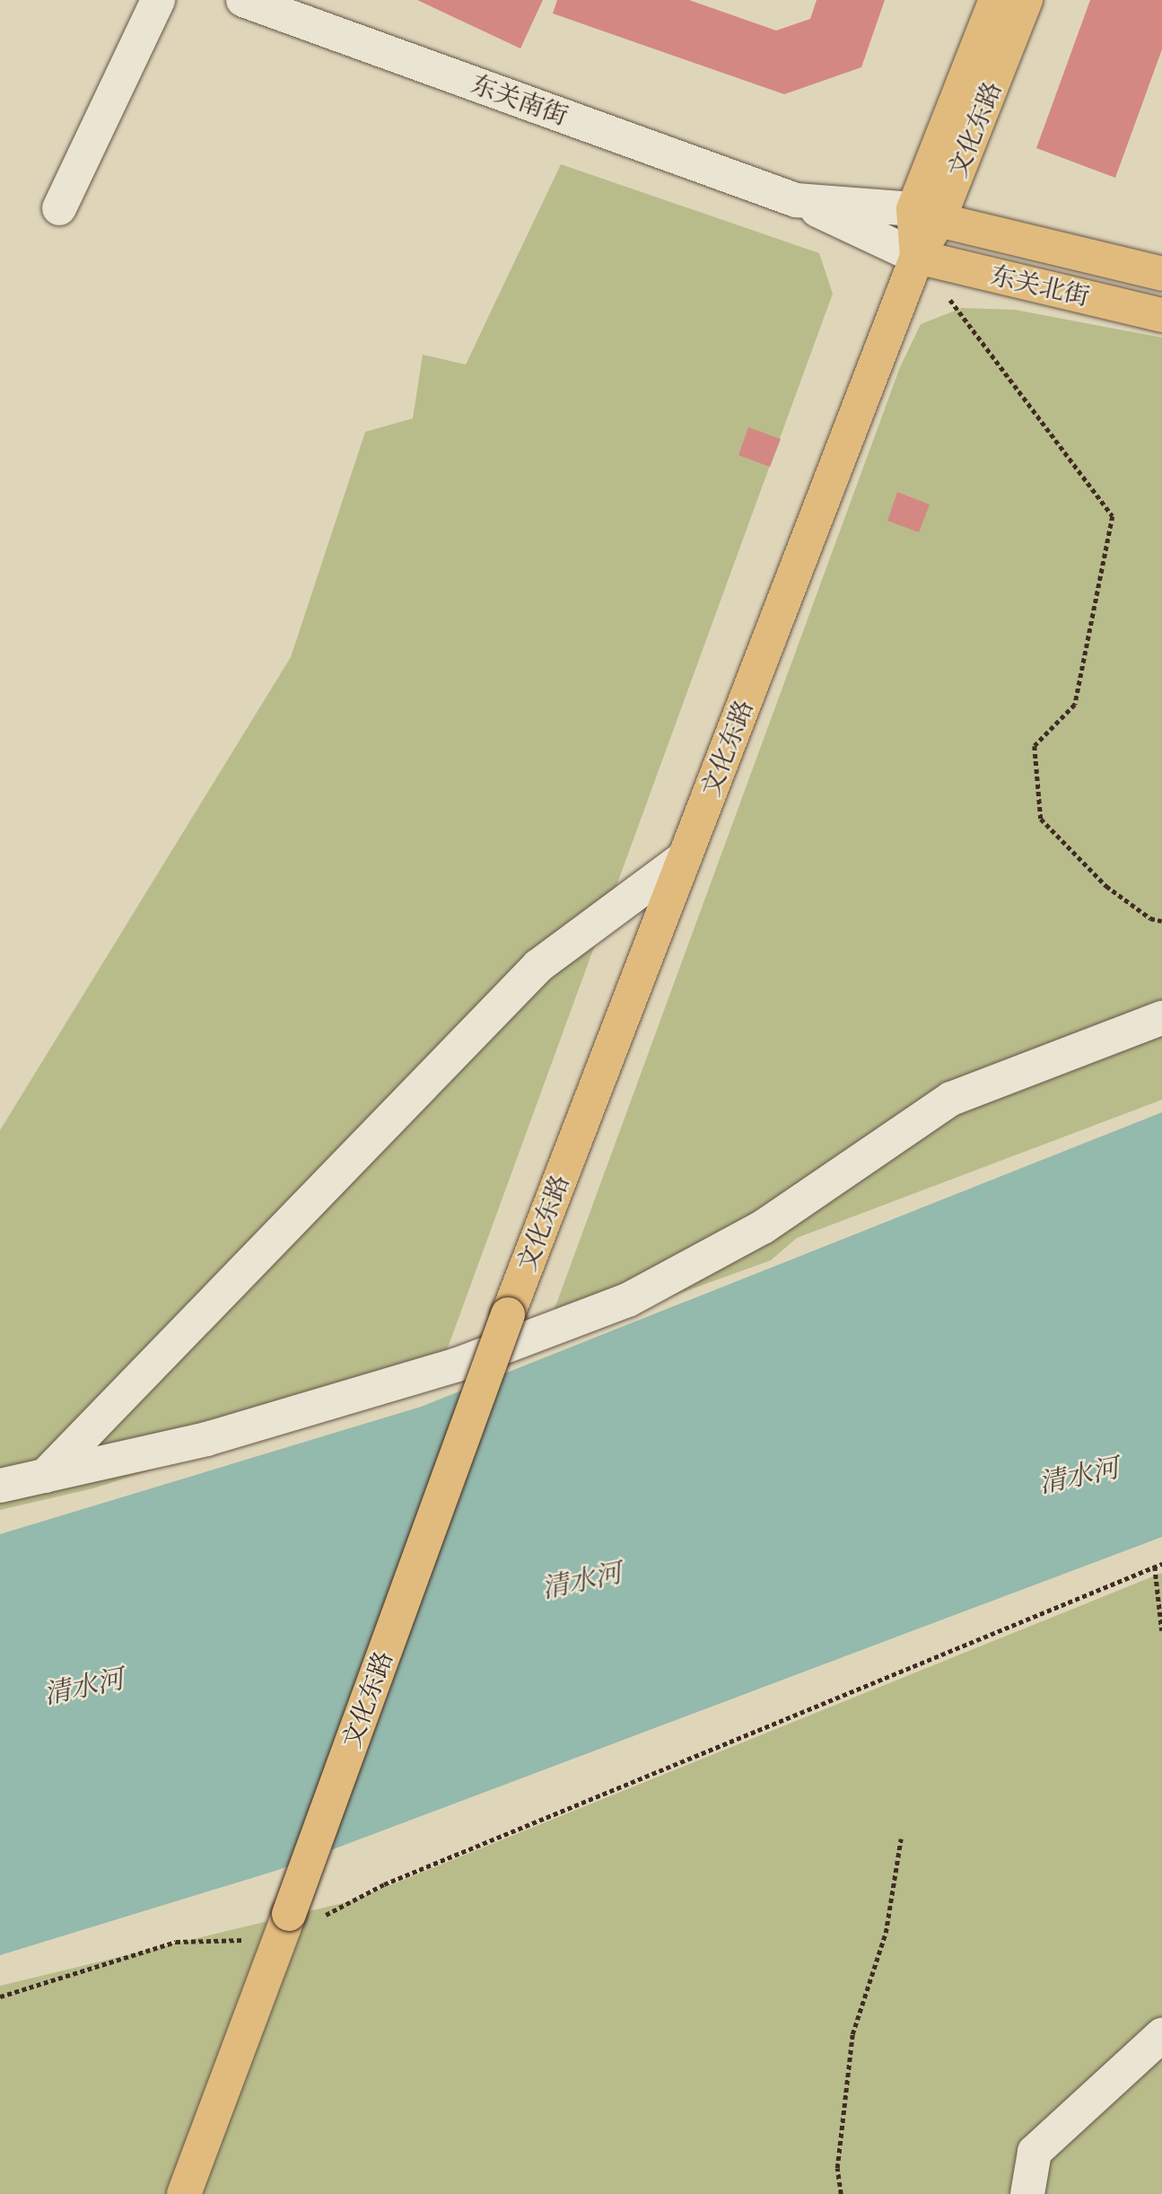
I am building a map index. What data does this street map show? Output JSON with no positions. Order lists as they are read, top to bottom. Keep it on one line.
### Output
{"streets":{"main road":["文化东路","东关北街"],"street":["东关南街"]},"crossings":[["东关南街","文化东路"],["东关南街","东关北街"],["文化东路","东关北街"]],"water":["清水河"]}
